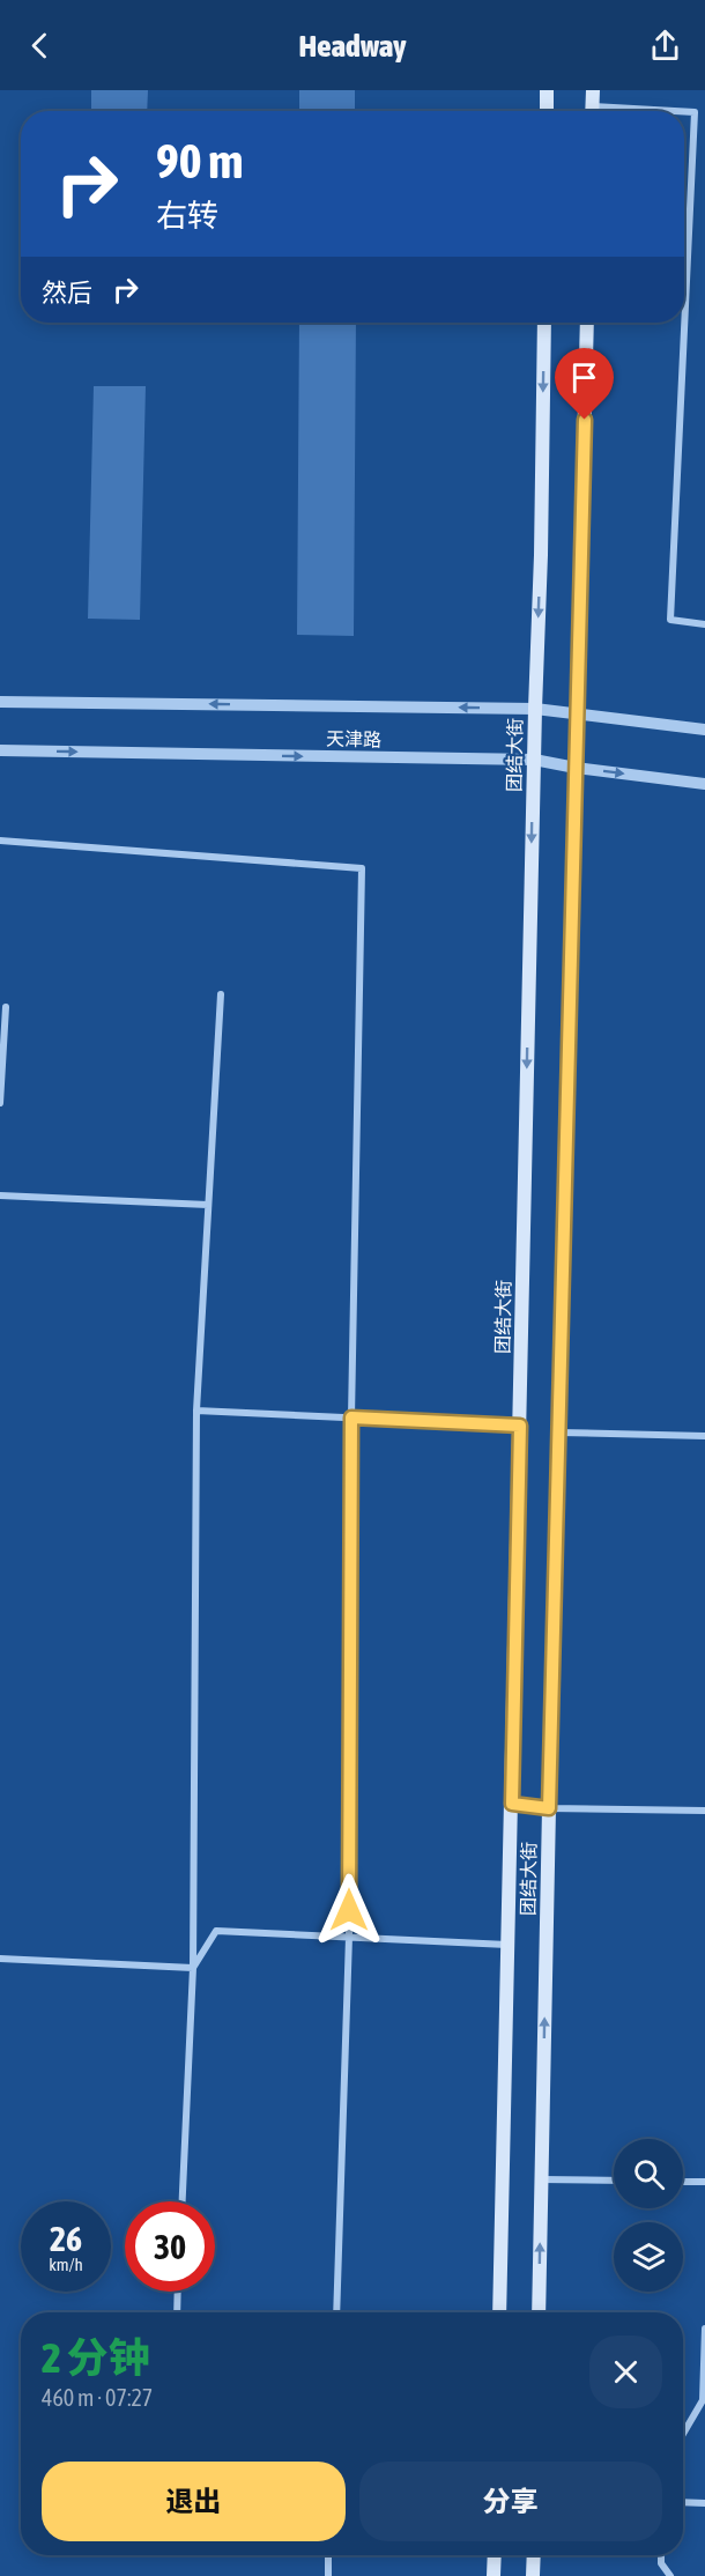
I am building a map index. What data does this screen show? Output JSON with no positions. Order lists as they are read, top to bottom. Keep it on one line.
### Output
{"streets":{"main road":["团结大街"],"street":["天津路"]},"crossings":[["天津路","团结大街"]],"page":{"header":"Headway","turn":["90 m","右转"],"then":"然后","speed":"26 km/h","limit":"30","heading":["2 分钟","460 m · 07:27"],"buttons":["退出","分享"]}}
